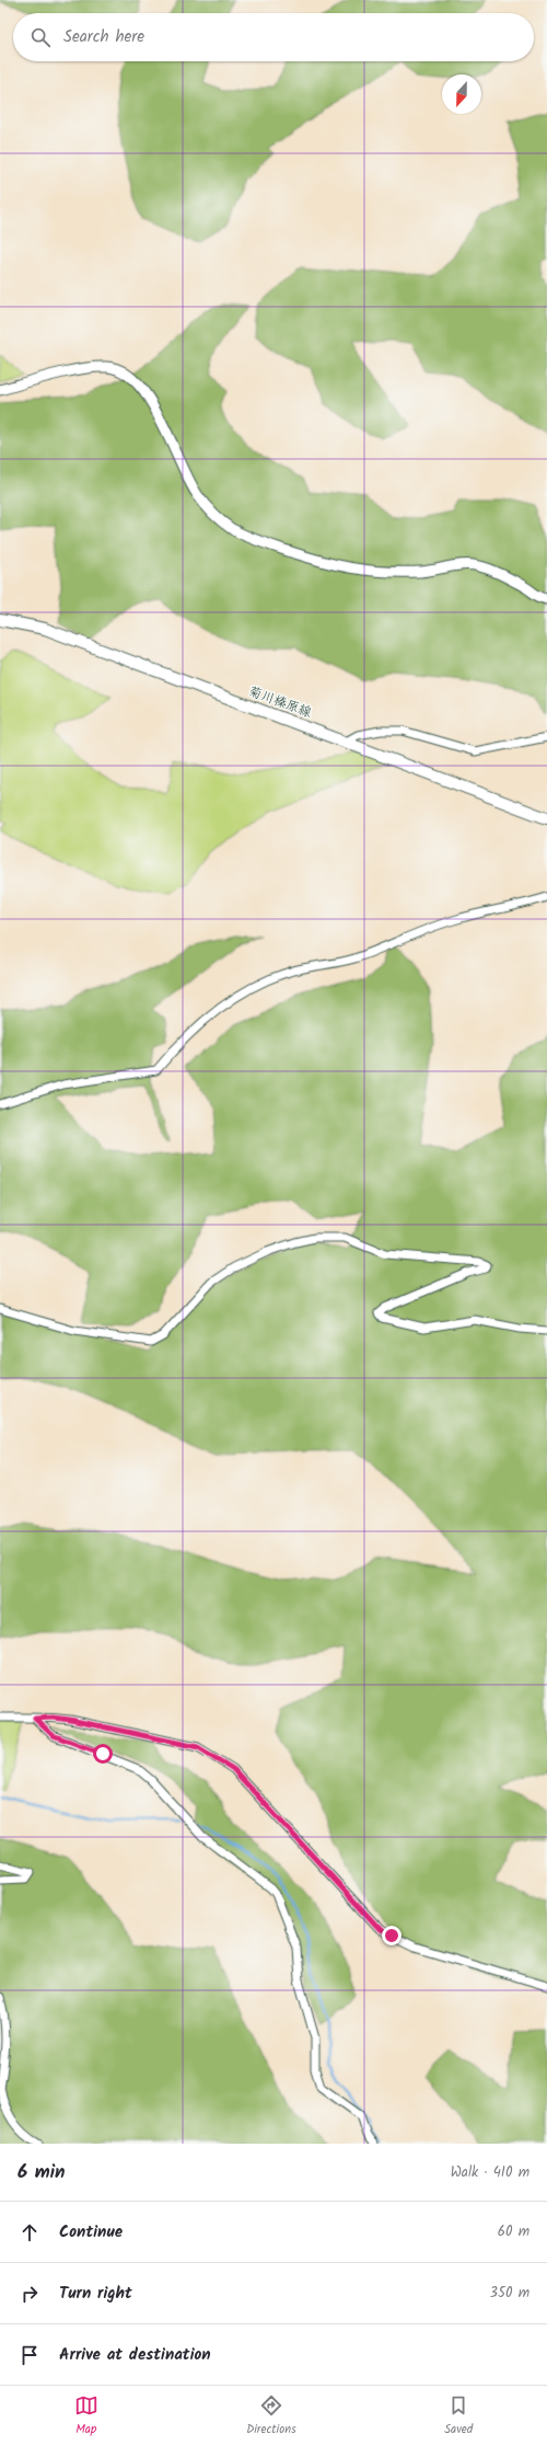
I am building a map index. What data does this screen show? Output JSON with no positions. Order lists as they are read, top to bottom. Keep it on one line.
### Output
{"streets":{"main road":["菊川榛原線"]},"north":"bottom","page":{"search":"Search here","heading":["6 min","Walk · 410 m"],"list":[["Continue","60 m"],["Turn right","350 m"],"Arrive at destination"],"nav":["Map","Directions","Saved"]}}
